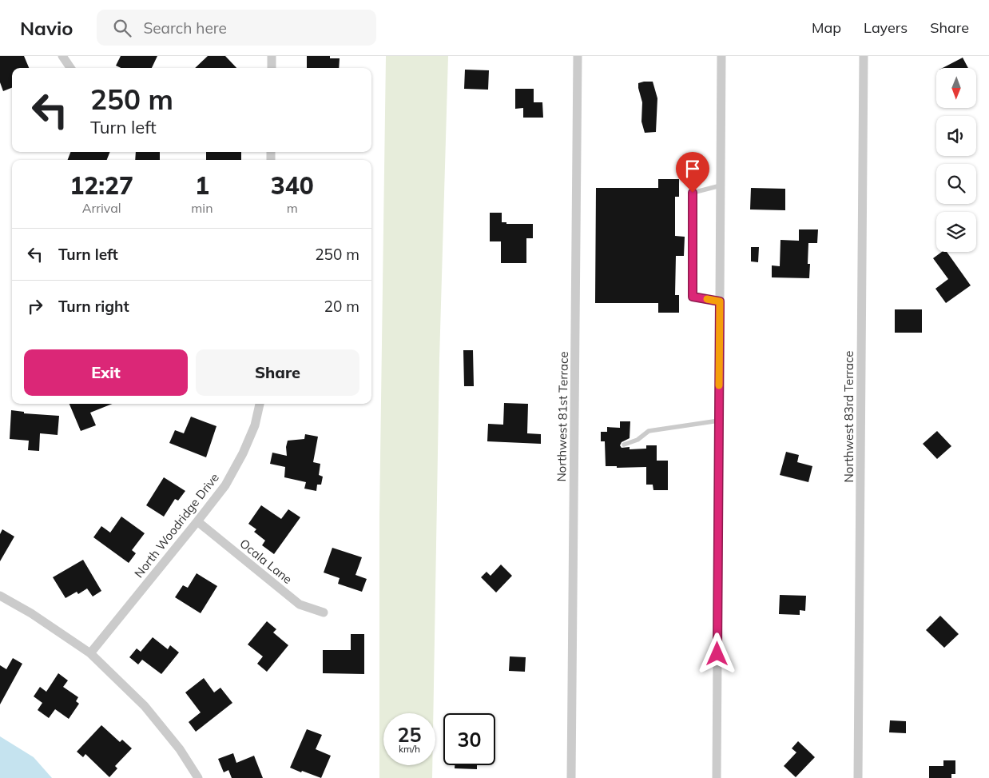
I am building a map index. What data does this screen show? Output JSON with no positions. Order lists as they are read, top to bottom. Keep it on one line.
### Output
{"streets":{"street":["Northwest 81st Terrace","Northwest 83rd Terrace","North Woodridge Drive","Ocala Lane"]},"crossings":[["North Woodridge Drive","Ocala Lane"]],"north":"bottom","page":{"header":"Navio","search":"Search here","nav":["Map","Layers","Share"],"turn":["250 m","Turn left"],"eta":["12:27","Arrival","1","min","340","m"],"list":[{"name":"Turn left","value":"250 m"},{"name":"Turn right","value":"20 m"}],"buttons":["Exit","Share"],"speed":"25 km/h","limit":"30"}}
